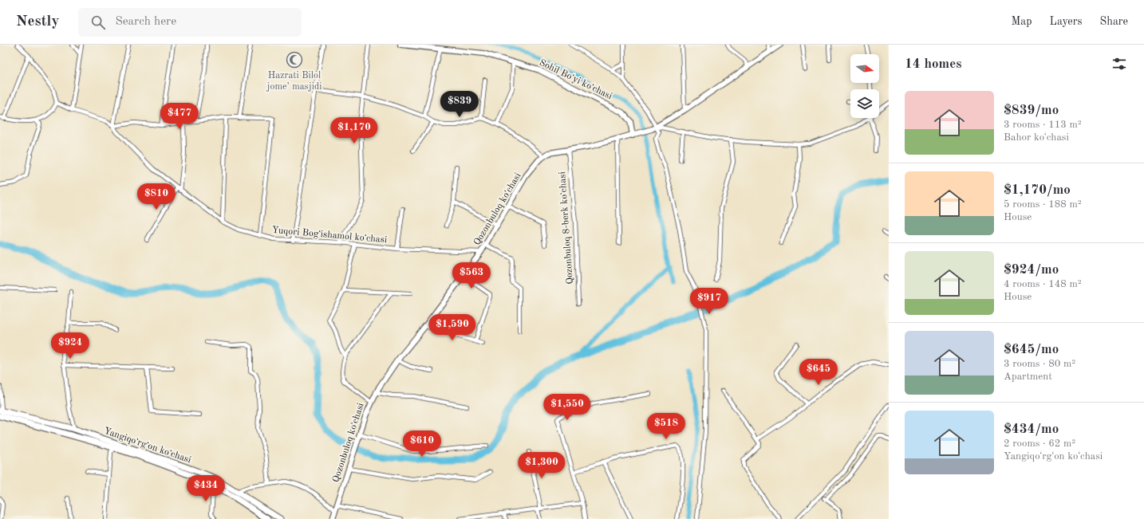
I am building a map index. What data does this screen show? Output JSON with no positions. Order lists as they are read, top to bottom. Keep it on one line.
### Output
{"streets":{"main road":["Sohil Boʻyi koʻchasi","Qozonbuloq koʻchasi","Yangiqoʻrgʻon koʻchasi"],"street":["Qozonbuloq 8-berk koʻchasi","Yuqori Bogʻishamol koʻchasi"]},"crossings":[["Qozonbuloq koʻchasi","Yuqori Bogʻishamol koʻchasi"]],"places":{"mosque":["Hazrati Bilol jome’ masjidi"]},"north":"right","page":{"header":"Nestly","search":"Search here","nav":["Map","Layers","Share"],"heading":"14 homes","list":[{"name":"$839/mo","note":"3 rooms · 113 m² · Bahor koʻchasi"},{"name":"$1,170/mo","note":"5 rooms · 188 m² · House"},{"name":"$924/mo","note":"4 rooms · 148 m² · House"},{"name":"$645/mo","note":"3 rooms · 80 m² · Apartment"},{"name":"$434/mo","note":"2 rooms · 62 m² · Yangiqoʻrgʻon koʻchasi"}],"price":["$839","$477","$1,170","$810","$563","$917","$1,590","$924","$645","$1,550","$518","$610","$1,300","$434"]}}
